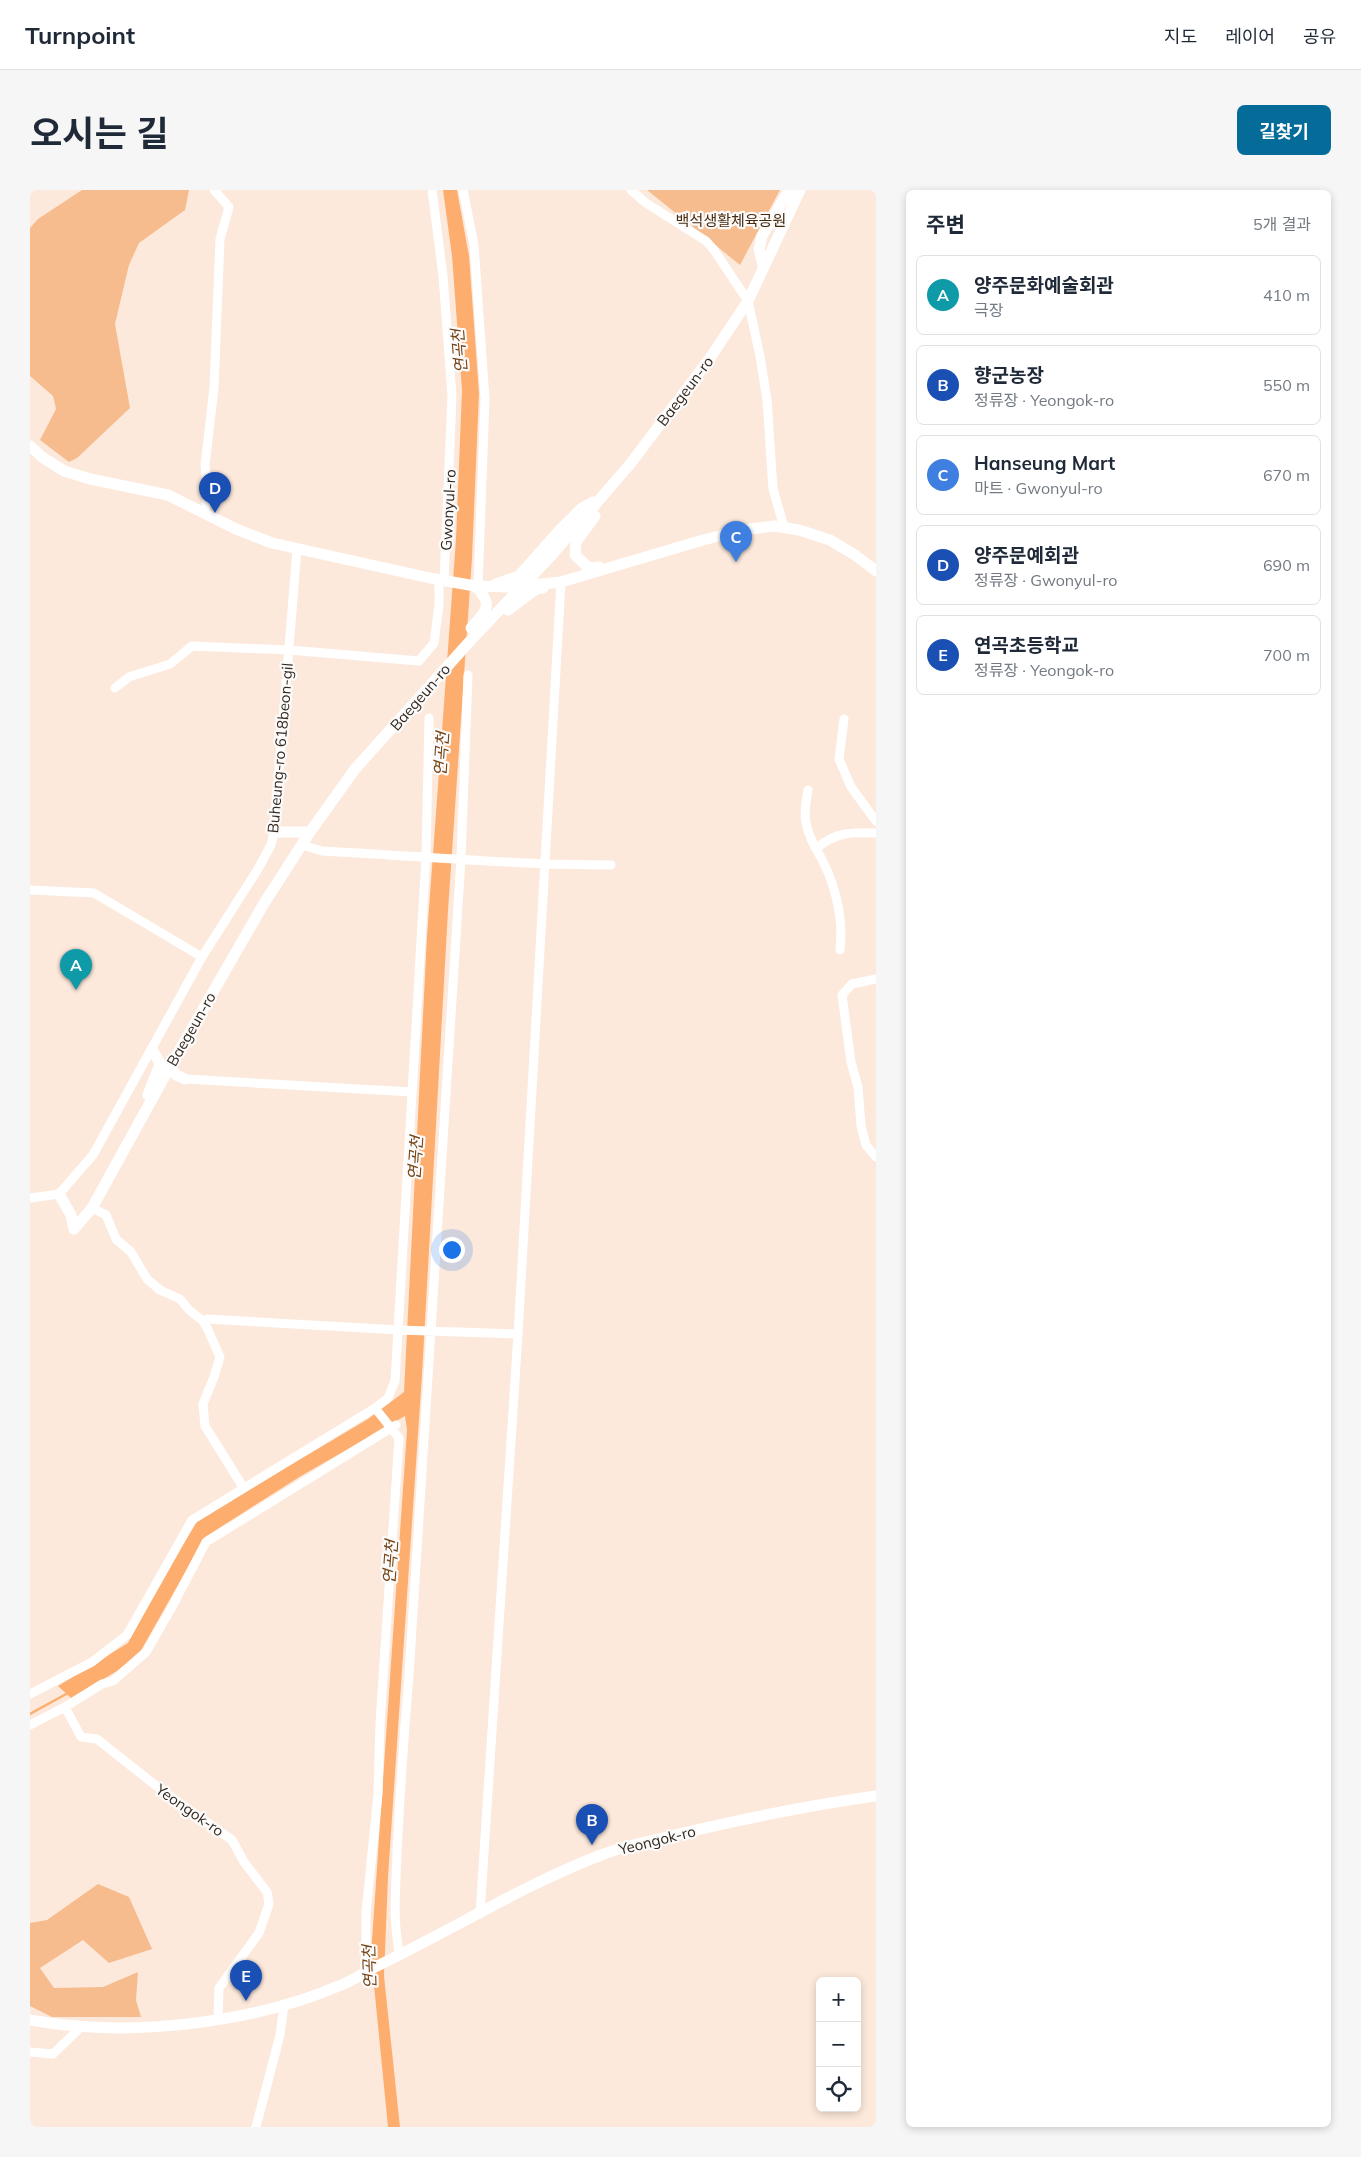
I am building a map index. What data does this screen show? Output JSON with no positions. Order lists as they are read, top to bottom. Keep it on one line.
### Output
{"streets":{"street":["Baegeun-ro","Gwonyul-ro","Buheung-ro 618beon-gil","Yeongok-ro"]},"crossings":[["Baegeun-ro","Buheung-ro 618beon-gil"],["Gwonyul-ro","Buheung-ro 618beon-gil"]],"water":["연곡천"],"parks":["백석생활체육공원"],"page":{"header":"Turnpoint","nav":["지도","레이어","공유"],"title":"오시는 길","buttons":"길찾기","heading":["주변","5개 결과"],"list":[{"mark":"A","name":"양주문화예술회관","note":"극장","value":"410 m"},{"mark":"B","name":"향군농장","note":"정류장 · Yeongok-ro","value":"550 m"},{"mark":"C","name":"Hanseung Mart","note":"마트 · Gwonyul-ro","value":"670 m"},{"mark":"D","name":"양주문예회관","note":"정류장 · Gwonyul-ro","value":"690 m"},{"mark":"E","name":"연곡초등학교","note":"정류장 · Yeongok-ro","value":"700 m"}],"pins":["D","C","A","B","E"],"map_buttons":["+","−"]}}
